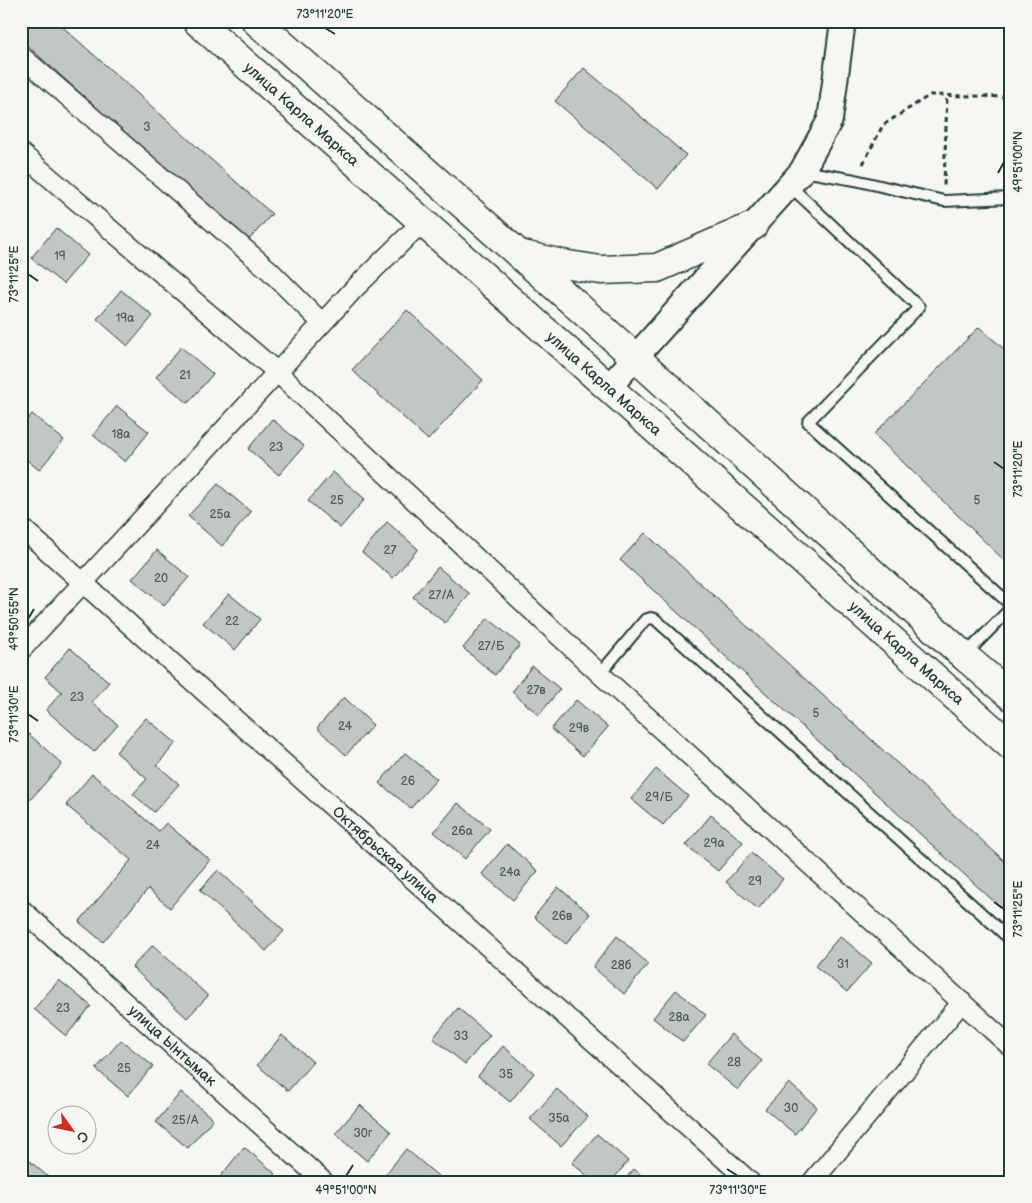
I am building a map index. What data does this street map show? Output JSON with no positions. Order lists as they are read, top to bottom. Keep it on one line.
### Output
{"streets":{"main road":["улица Карла Маркса"],"street":["Октябрьская улица","улица Ынтымак"]},"house_numbers":["3","19","19а","21","18а","23","25","5","25а","27","20","27/А","22","27/Б","27в","23","5","24","29в","26","29/Б","26а","29а","24","24а","29","26в","31","28б","23","28а","33","28","25","35","30","35а","25/А","30г"],"north":"bottom right","coordinates":["73°11'20\"E","49°51'00\"N","73°11'25\"E","49°50'55\"N","73°11'30\"E"]}
